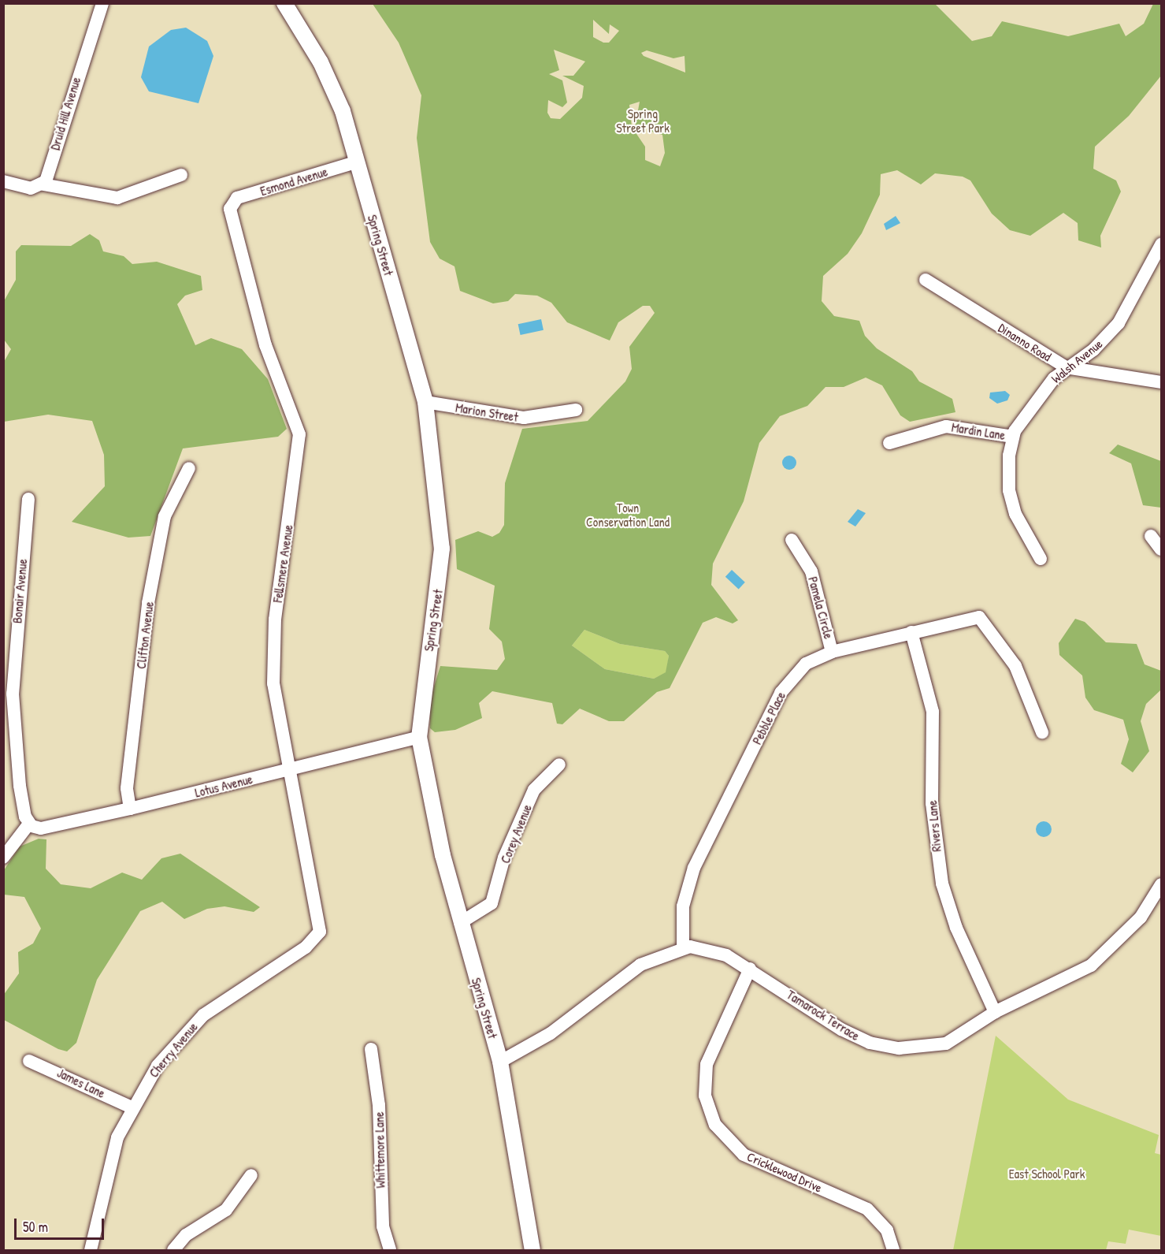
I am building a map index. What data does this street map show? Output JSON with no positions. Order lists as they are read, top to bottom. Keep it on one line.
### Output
{"streets":{"street":["Druid Hill Avenue","Esmond Avenue","Spring Street","Dinanno Road","Walsh Avenue","Marion Street","Mardin Lane","Fellsmere Avenue","Bonair Avenue","Pamela Circle","Clifton Avenue","Pebble Place","Lotus Avenue","Rivers Lane","Corey Avenue","Tamarock Terrace","Cherry Avenue","James Lane","Whittemore Lane","Cricklewood Drive"]},"crossings":[["Esmond Avenue","Spring Street"],["Esmond Avenue","Fellsmere Avenue"],["Spring Street","Marion Street"],["Spring Street","Lotus Avenue"],["Spring Street","Corey Avenue"],["Spring Street","Tamarock Terrace"],["Dinanno Road","Walsh Avenue"],["Walsh Avenue","Mardin Lane"],["Fellsmere Avenue","Lotus Avenue"],["Fellsmere Avenue","Cherry Avenue"],["Bonair Avenue","Lotus Avenue"],["Pamela Circle","Pebble Place"],["Clifton Avenue","Lotus Avenue"],["Pebble Place","Rivers Lane"],["Pebble Place","Tamarock Terrace"],["Rivers Lane","Tamarock Terrace"],["Tamarock Terrace","Cricklewood Drive"],["Cherry Avenue","James Lane"]],"parks":["Spring Street Park","Town Conservation Land","East School Park"],"scale_bar":"50 m"}
